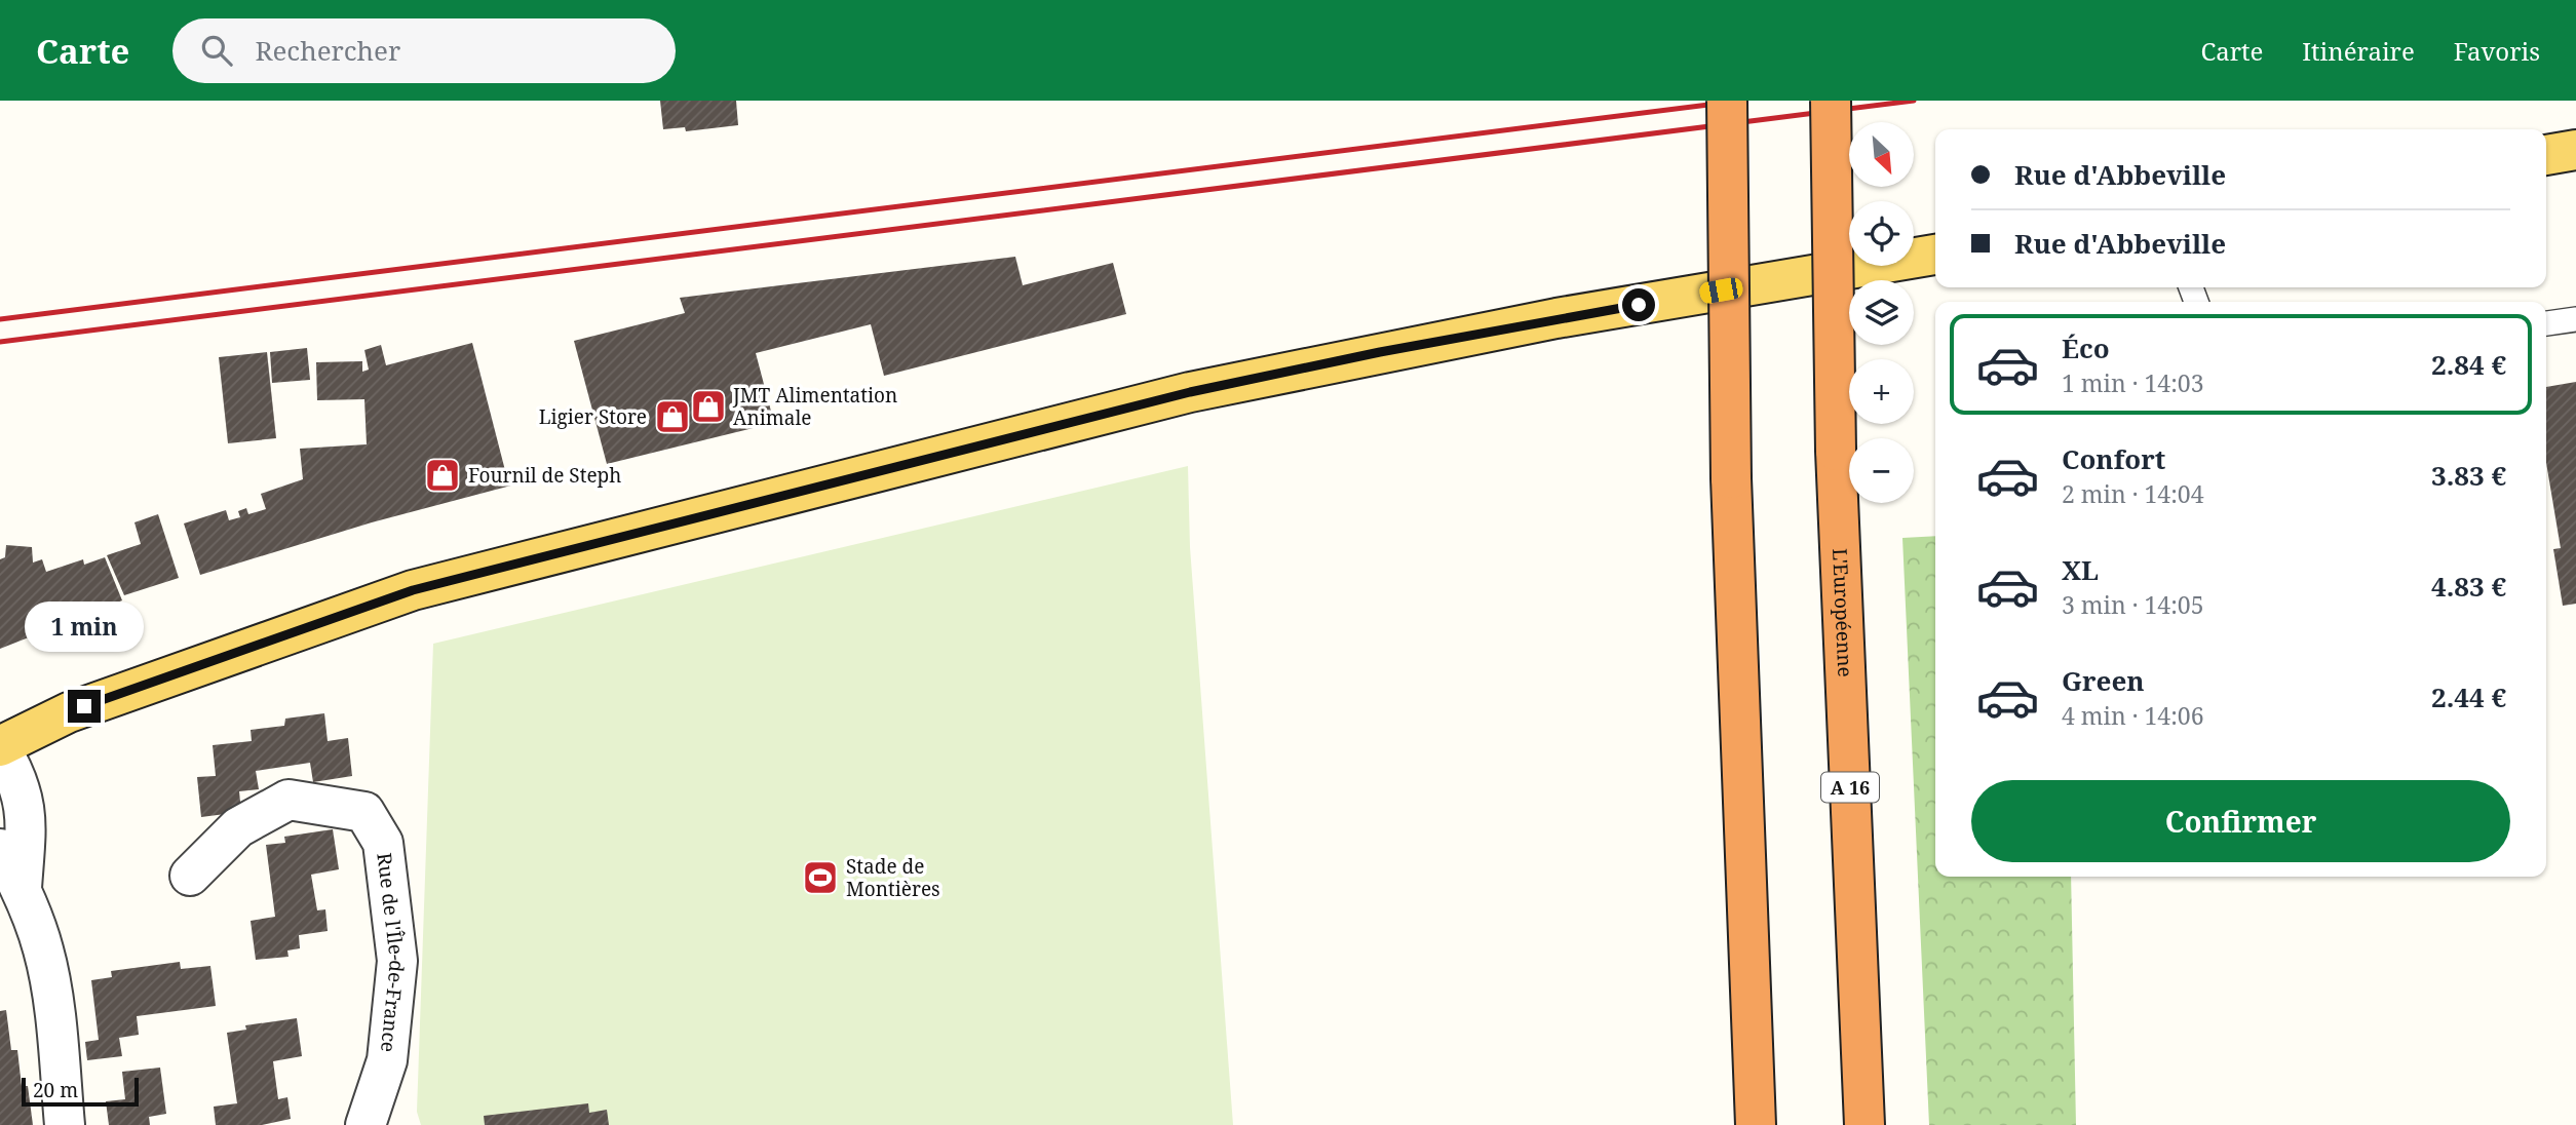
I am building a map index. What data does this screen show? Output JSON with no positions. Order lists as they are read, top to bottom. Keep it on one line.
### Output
{"streets":{"highway":["L'Européenne","A 16"],"street":["Rue de l'Île-de-France"]},"places":{"shop":["JMT Alimentation Animale","Ligier Store","Fournil de Steph"],"sports":["Stade de Montières"]},"scale_bar":"20 m","north":"bottom right","page":{"header":"Carte","search":"Rechercher","nav":["Carte","Itinéraire","Favoris"],"map_buttons":["+","−"],"banner":["Rue d'Abbeville","Rue d'Abbeville"],"list":[{"name":"Éco","note":"1 min · 14:03","value":"2.84 €"},{"name":"Confort","note":"2 min · 14:04","value":"3.83 €"},{"name":"XL","note":"3 min · 14:05","value":"4.83 €"},{"name":"Green","note":"4 min · 14:06","value":"2.44 €"}],"bubble":"1 min","buttons":"Confirmer","scale":"20 m"}}
